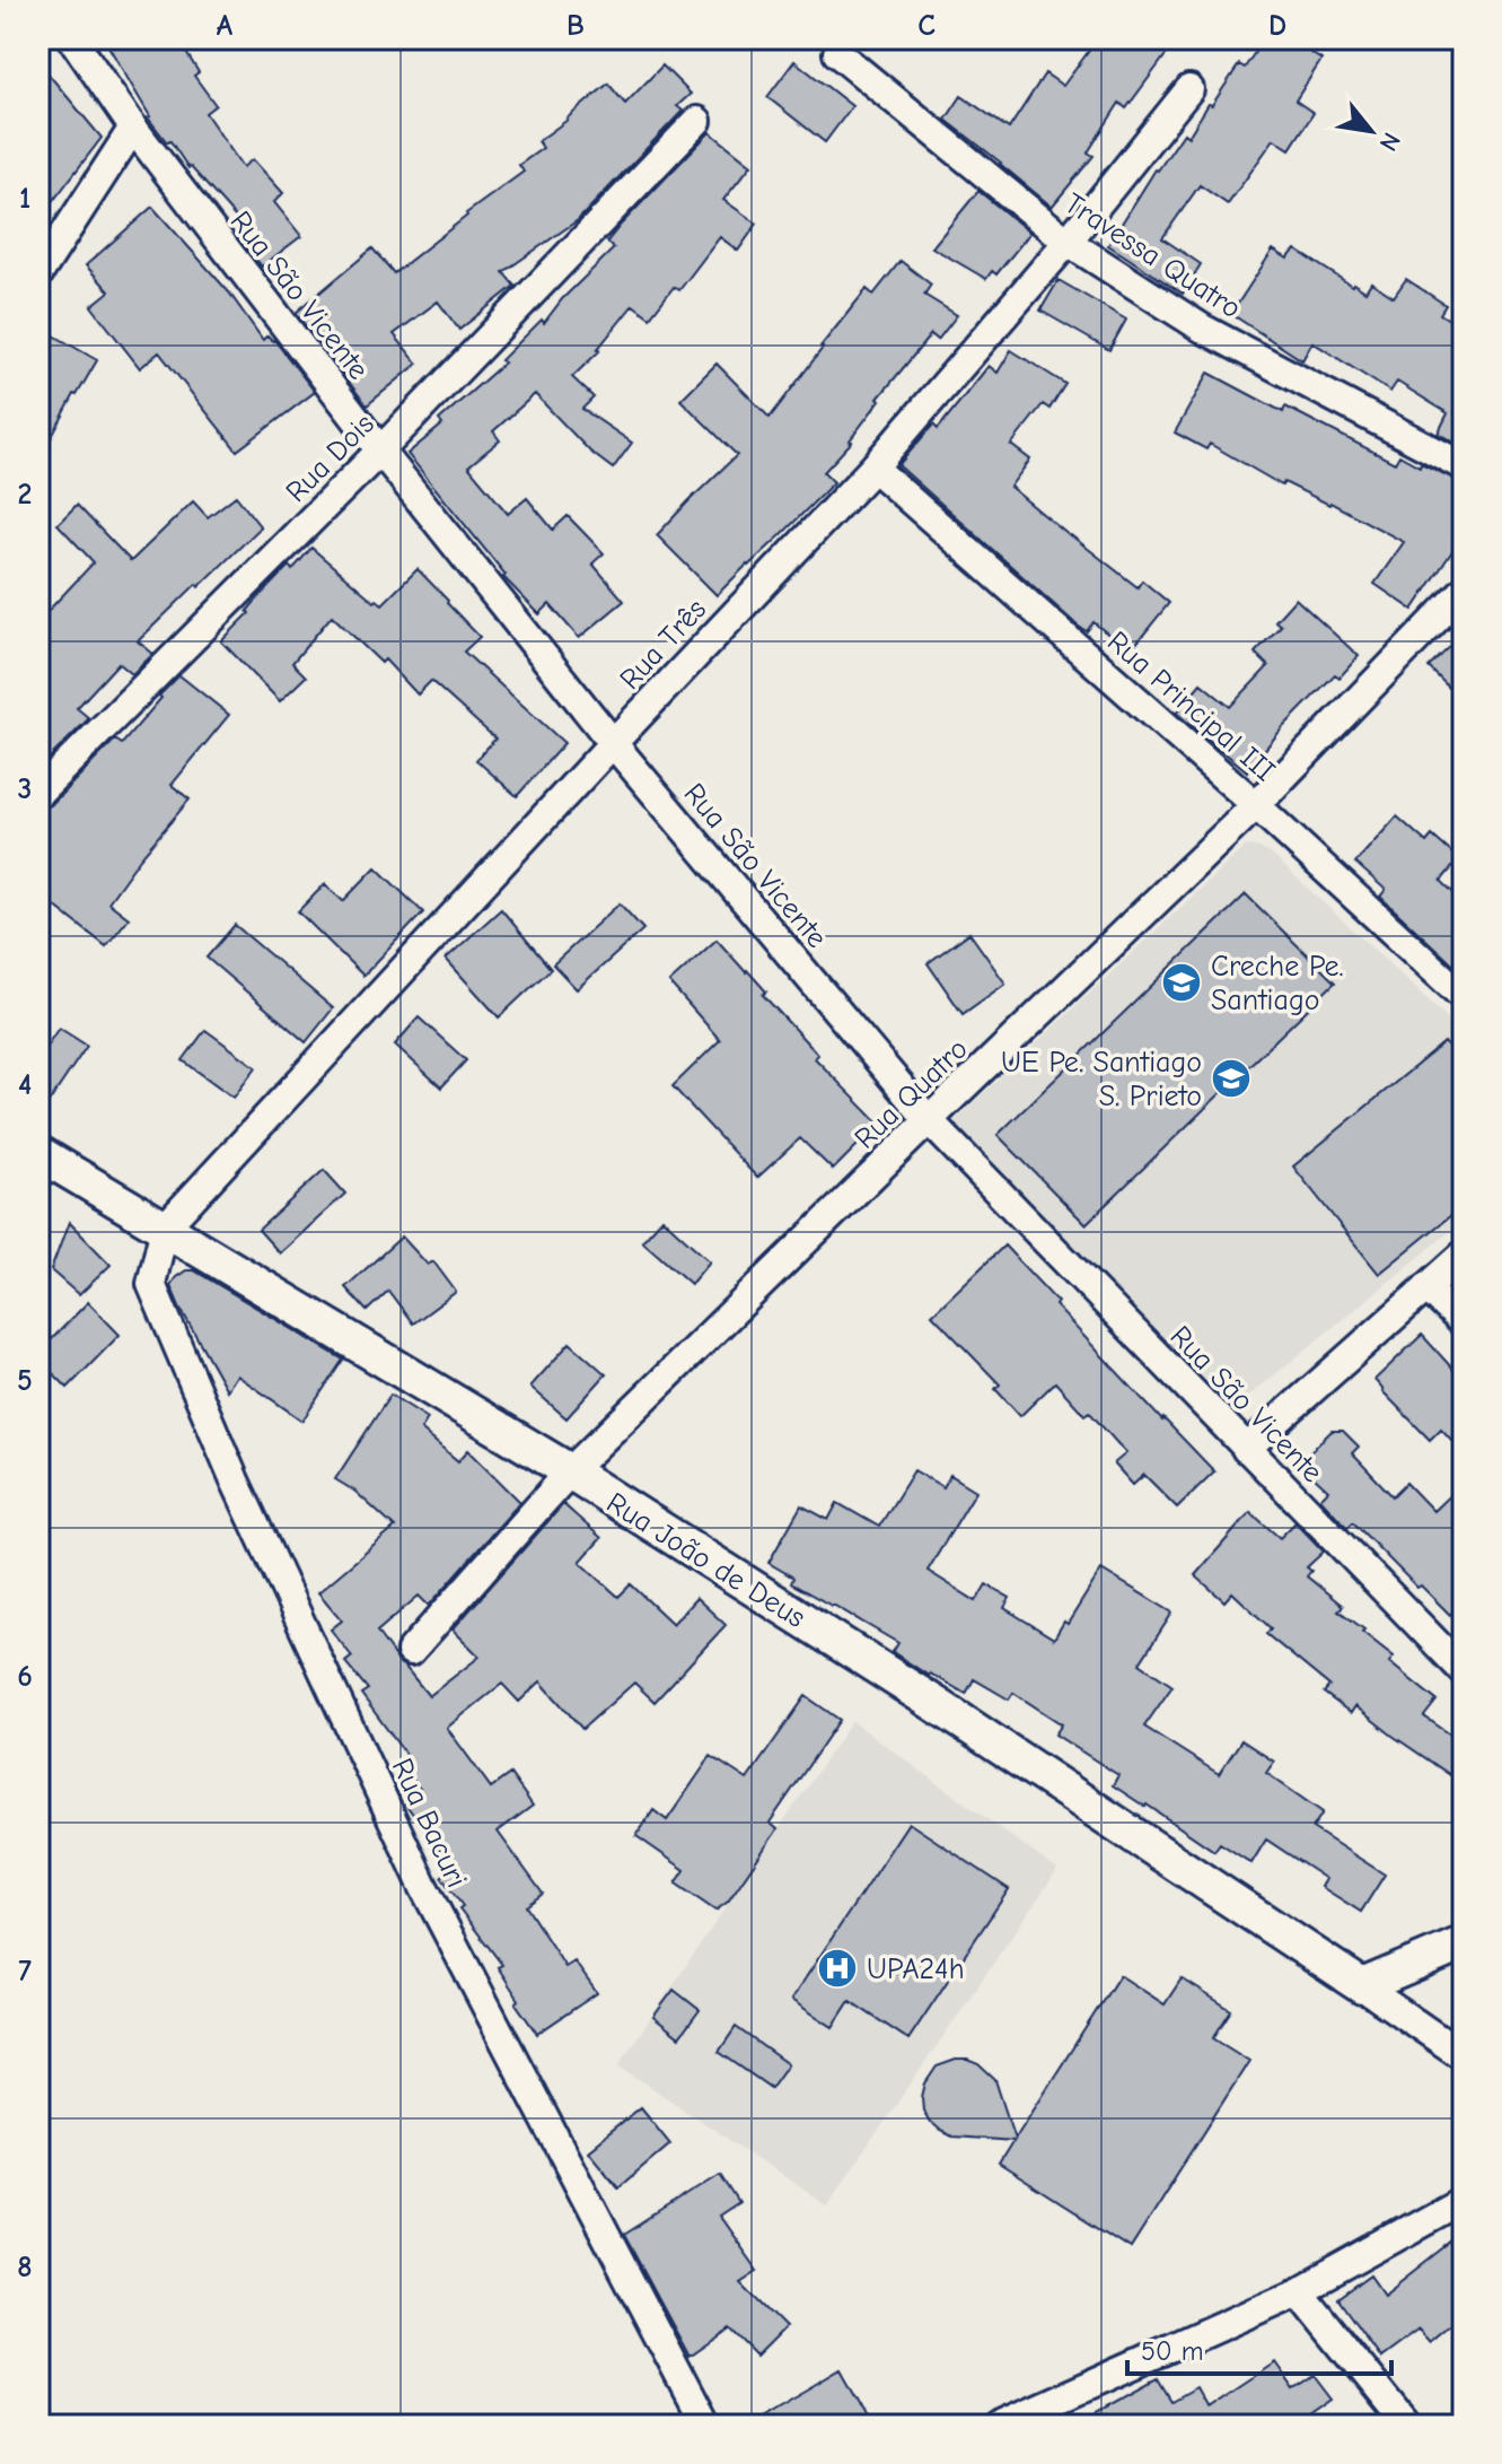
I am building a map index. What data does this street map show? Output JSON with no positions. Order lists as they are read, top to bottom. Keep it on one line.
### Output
{"streets":{"street":["Travessa Quatro","Rua São Vicente","Rua Dois","Rua Três","Rua Principal III","Rua Quatro","Rua João de Deus","Rua Bacuri"]},"crossings":[["Travessa Quatro","Rua Três"],["Rua São Vicente","Rua Dois"],["Rua São Vicente","Rua Três"],["Rua São Vicente","Rua Quatro"],["Rua Três","Rua Principal III"],["Rua Três","Rua João de Deus"],["Rua Três","Rua Bacuri"],["Rua Principal III","Rua Quatro"],["Rua Quatro","Rua João de Deus"],["Rua João de Deus","Rua Bacuri"]],"places":{"school or university":["Creche Pe. Santiago","UE Pe. Santiago S. Prieto"],"hospital":["UPA24h"]},"scale_bar":"50 m","north":"bottom right","grid":{"columns":["A","B","C","D"],"rows":["1","2","3","4","5","6","7","8"]}}
